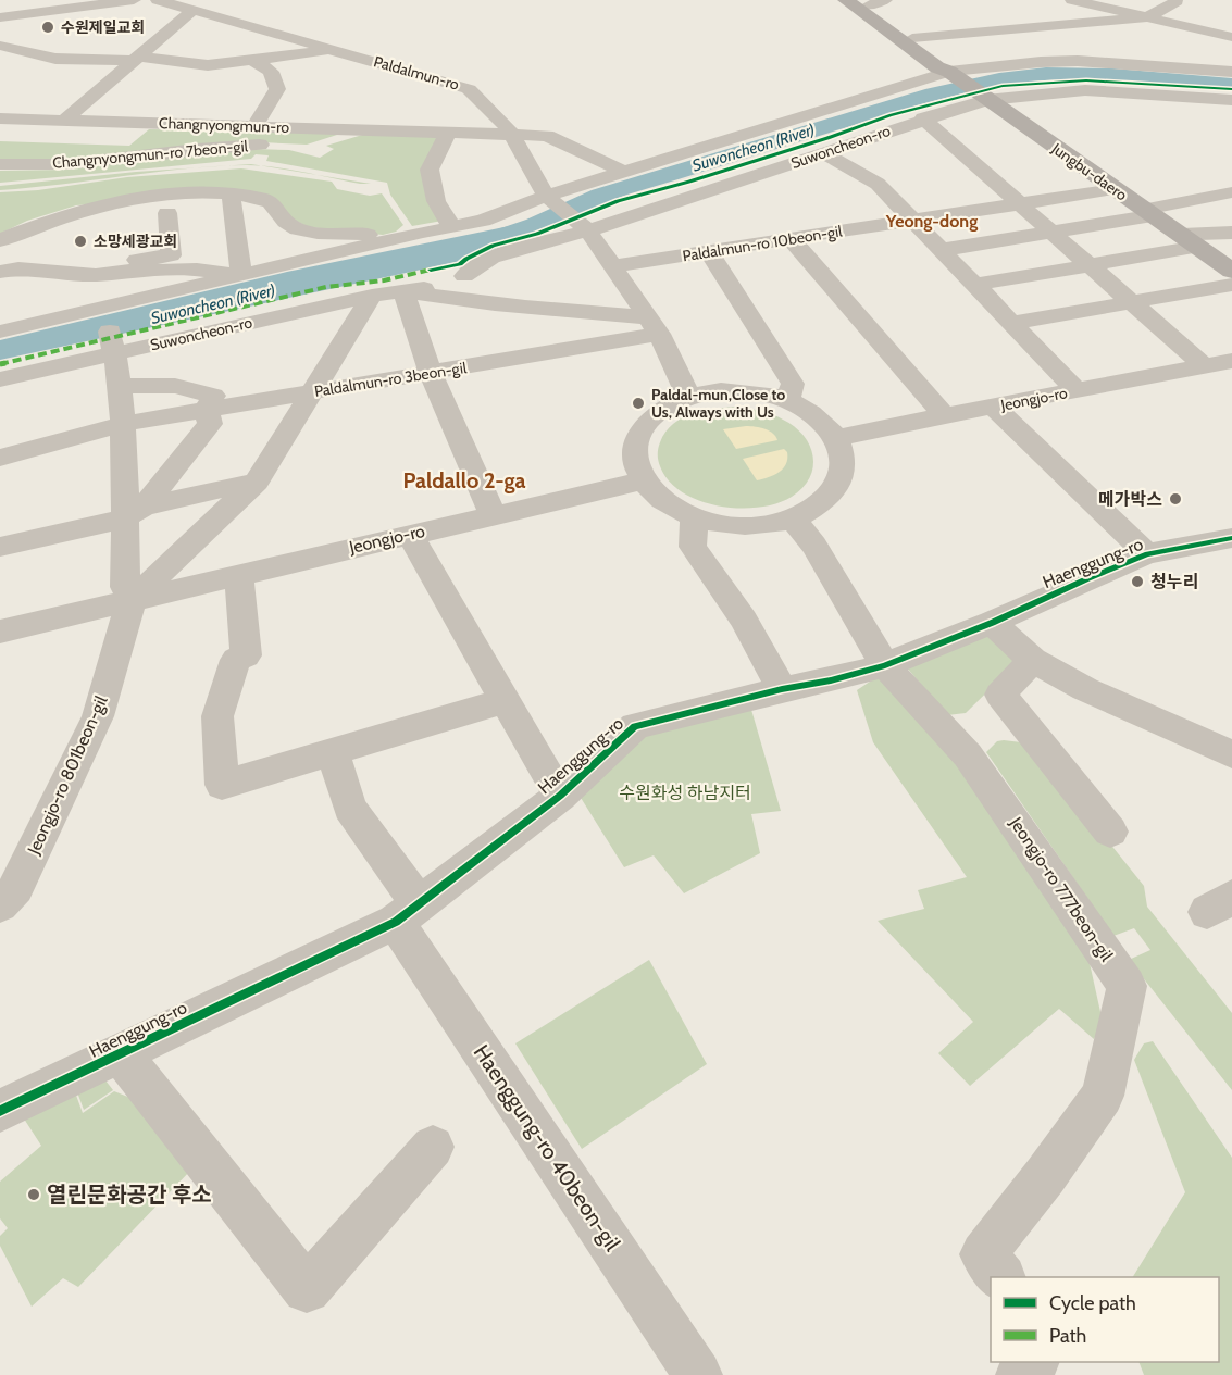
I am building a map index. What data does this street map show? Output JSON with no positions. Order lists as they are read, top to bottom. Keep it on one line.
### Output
{"streets":{"main road":["Jungbu-daero"],"street":["Paldalmun-ro","Changnyongmun-ro","Suwoncheon-ro","Changnyongmun-ro 7beon-gil","Paldalmun-ro 10beon-gil","Paldalmun-ro 3beon-gil","Jeongjo-ro","Haenggung-ro","Jeongjo-ro 801beon-gil","Jeongjo-ro 777beon-gil","Haenggung-ro 40beon-gil"]},"crossings":[["Paldalmun-ro","Changnyongmun-ro"],["Paldalmun-ro","Suwoncheon-ro"],["Paldalmun-ro","Paldalmun-ro 10beon-gil"],["Paldalmun-ro","Paldalmun-ro 3beon-gil"],["Paldalmun-ro","Jeongjo-ro"],["Paldalmun-ro","Jeongjo-ro 777beon-gil"],["Changnyongmun-ro","Changnyongmun-ro 7beon-gil"],["Suwoncheon-ro","Jungbu-daero"],["Suwoncheon-ro","Jeongjo-ro"],["Jungbu-daero","Paldalmun-ro 10beon-gil"],["Paldalmun-ro 3beon-gil","Jeongjo-ro"],["Jeongjo-ro","Jeongjo-ro 801beon-gil"],["Jeongjo-ro","Jeongjo-ro 777beon-gil"],["Haenggung-ro","Jeongjo-ro 777beon-gil"],["Haenggung-ro","Haenggung-ro 40beon-gil"]],"districts":["Yeong-dong","Paldallo 2-ga"],"water":["Suwoncheon (River)"],"parks":["수원화성 하남지터"],"places":["수원제일교회","소망세광교회","Paldal-mun,Close to Us, Always with Us","메가박스","청누리","열린문화공간 후소"],"legend":["Cycle path","Path"]}
